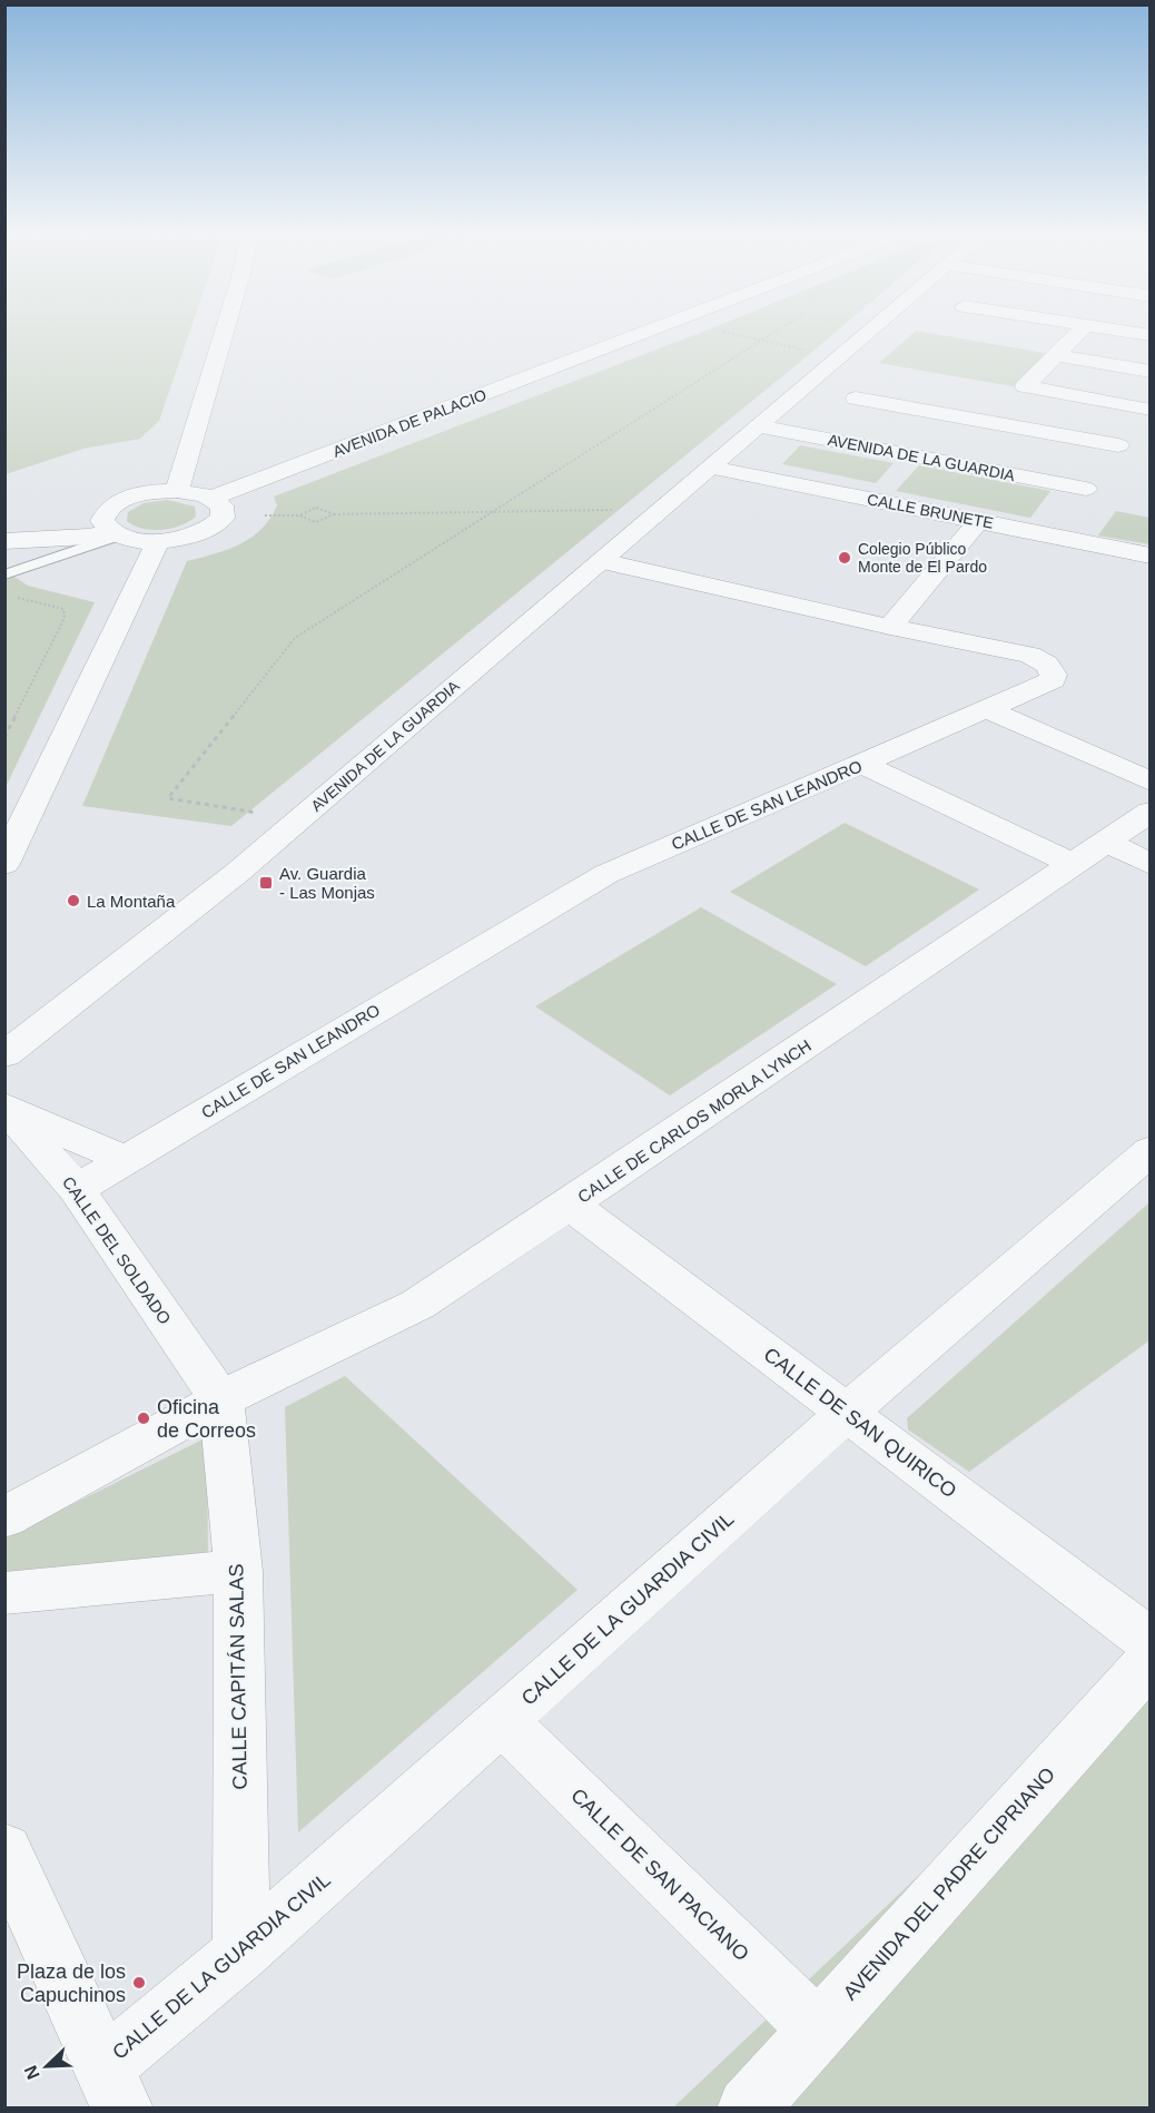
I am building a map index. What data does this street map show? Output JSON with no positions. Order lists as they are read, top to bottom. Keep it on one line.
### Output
{"streets":{"street":["AVENIDA DE PALACIO","AVENIDA DE LA GUARDIA","CALLE BRUNETE","CALLE DE SAN LEANDRO","CALLE DE CARLOS MORLA LYNCH","CALLE DEL SOLDADO","CALLE DE SAN QUIRICO","CALLE DE LA GUARDIA CIVIL","CALLE CAPITÁN SALAS","CALLE DE SAN PACIANO","AVENIDA DEL PADRE CIPRIANO"]},"crossings":[["AVENIDA DE LA GUARDIA","CALLE BRUNETE"],["AVENIDA DE LA GUARDIA","CALLE DE SAN LEANDRO"],["CALLE DE SAN LEANDRO","CALLE DEL SOLDADO"],["CALLE DE CARLOS MORLA LYNCH","CALLE DEL SOLDADO"],["CALLE DE CARLOS MORLA LYNCH","CALLE DE SAN QUIRICO"],["CALLE DE CARLOS MORLA LYNCH","CALLE CAPITÁN SALAS"],["CALLE DEL SOLDADO","CALLE CAPITÁN SALAS"],["CALLE DE SAN QUIRICO","CALLE DE LA GUARDIA CIVIL"],["CALLE DE LA GUARDIA CIVIL","CALLE CAPITÁN SALAS"],["CALLE DE LA GUARDIA CIVIL","CALLE DE SAN PACIANO"],["CALLE DE SAN PACIANO","AVENIDA DEL PADRE CIPRIANO"]],"places":{"other":["Colegio Público Monte de El Pardo","La Montaña","Oficina de Correos","Plaza de los Capuchinos"],"transit":["Av. Guardia - Las Monjas"]},"north":"bottom left"}
